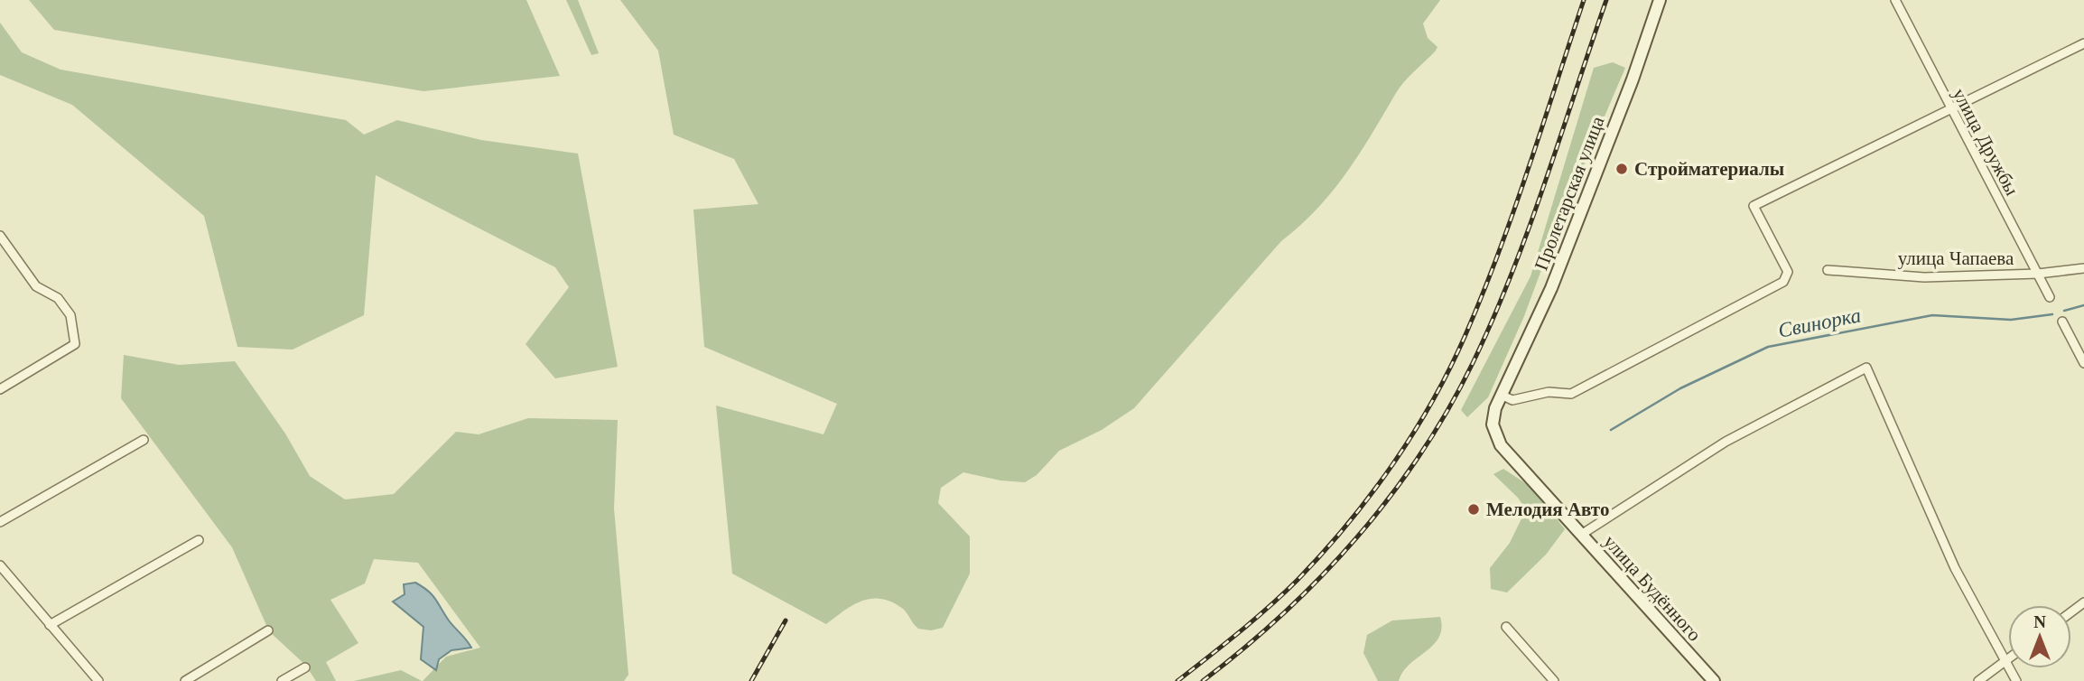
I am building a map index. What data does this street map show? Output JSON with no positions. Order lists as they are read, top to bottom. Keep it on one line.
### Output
{"streets":{"main road":["Пролетарская улица","улица Будённого"],"street":["улица Дружбы","улица Чапаева"]},"crossings":[["улица Дружбы","улица Чапаева"],["Пролетарская улица","улица Будённого"]],"water":["Свинорка"],"places":["Стройматериалы","Мелодия Авто"],"north":"top"}
